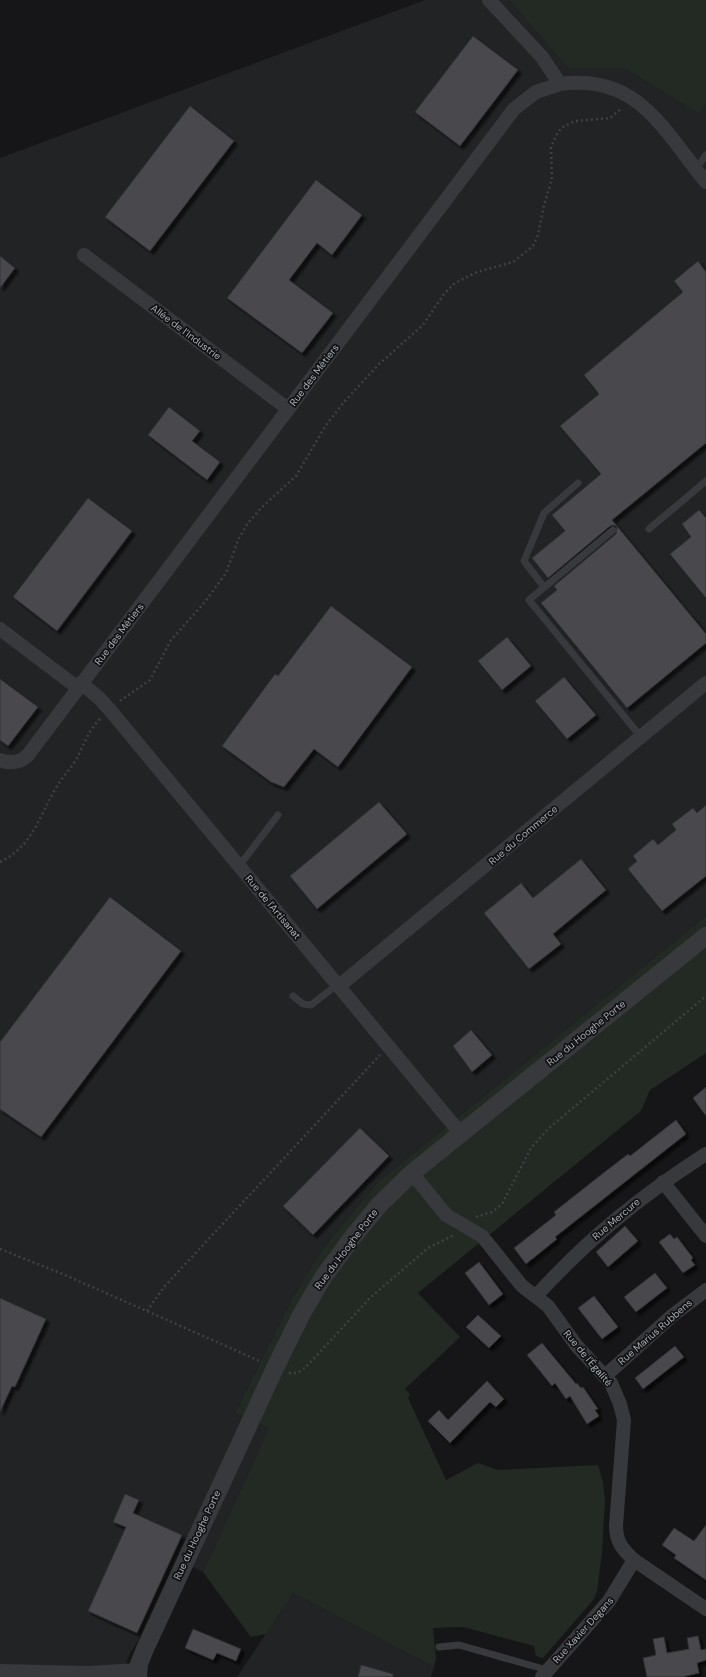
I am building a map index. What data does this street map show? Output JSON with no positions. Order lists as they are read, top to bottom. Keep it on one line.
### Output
{"streets":{"street":["Allée de l’Industrie","Rue des Métiers","Rue du Commerce","Rue de l'Artisanat","Rue du Hooghe Porte","Rue Mercure","Rue Marius Rubbens","Rue de l'Égalité","Rue Xavier Degans"]},"crossings":[["Allée de l’Industrie","Rue des Métiers"],["Rue des Métiers","Rue de l'Artisanat"],["Rue du Commerce","Rue de l'Artisanat"],["Rue de l'Artisanat","Rue du Hooghe Porte"],["Rue du Hooghe Porte","Rue de l'Égalité"],["Rue Mercure","Rue de l'Égalité"],["Rue Marius Rubbens","Rue de l'Égalité"],["Rue de l'Égalité","Rue Xavier Degans"]]}
